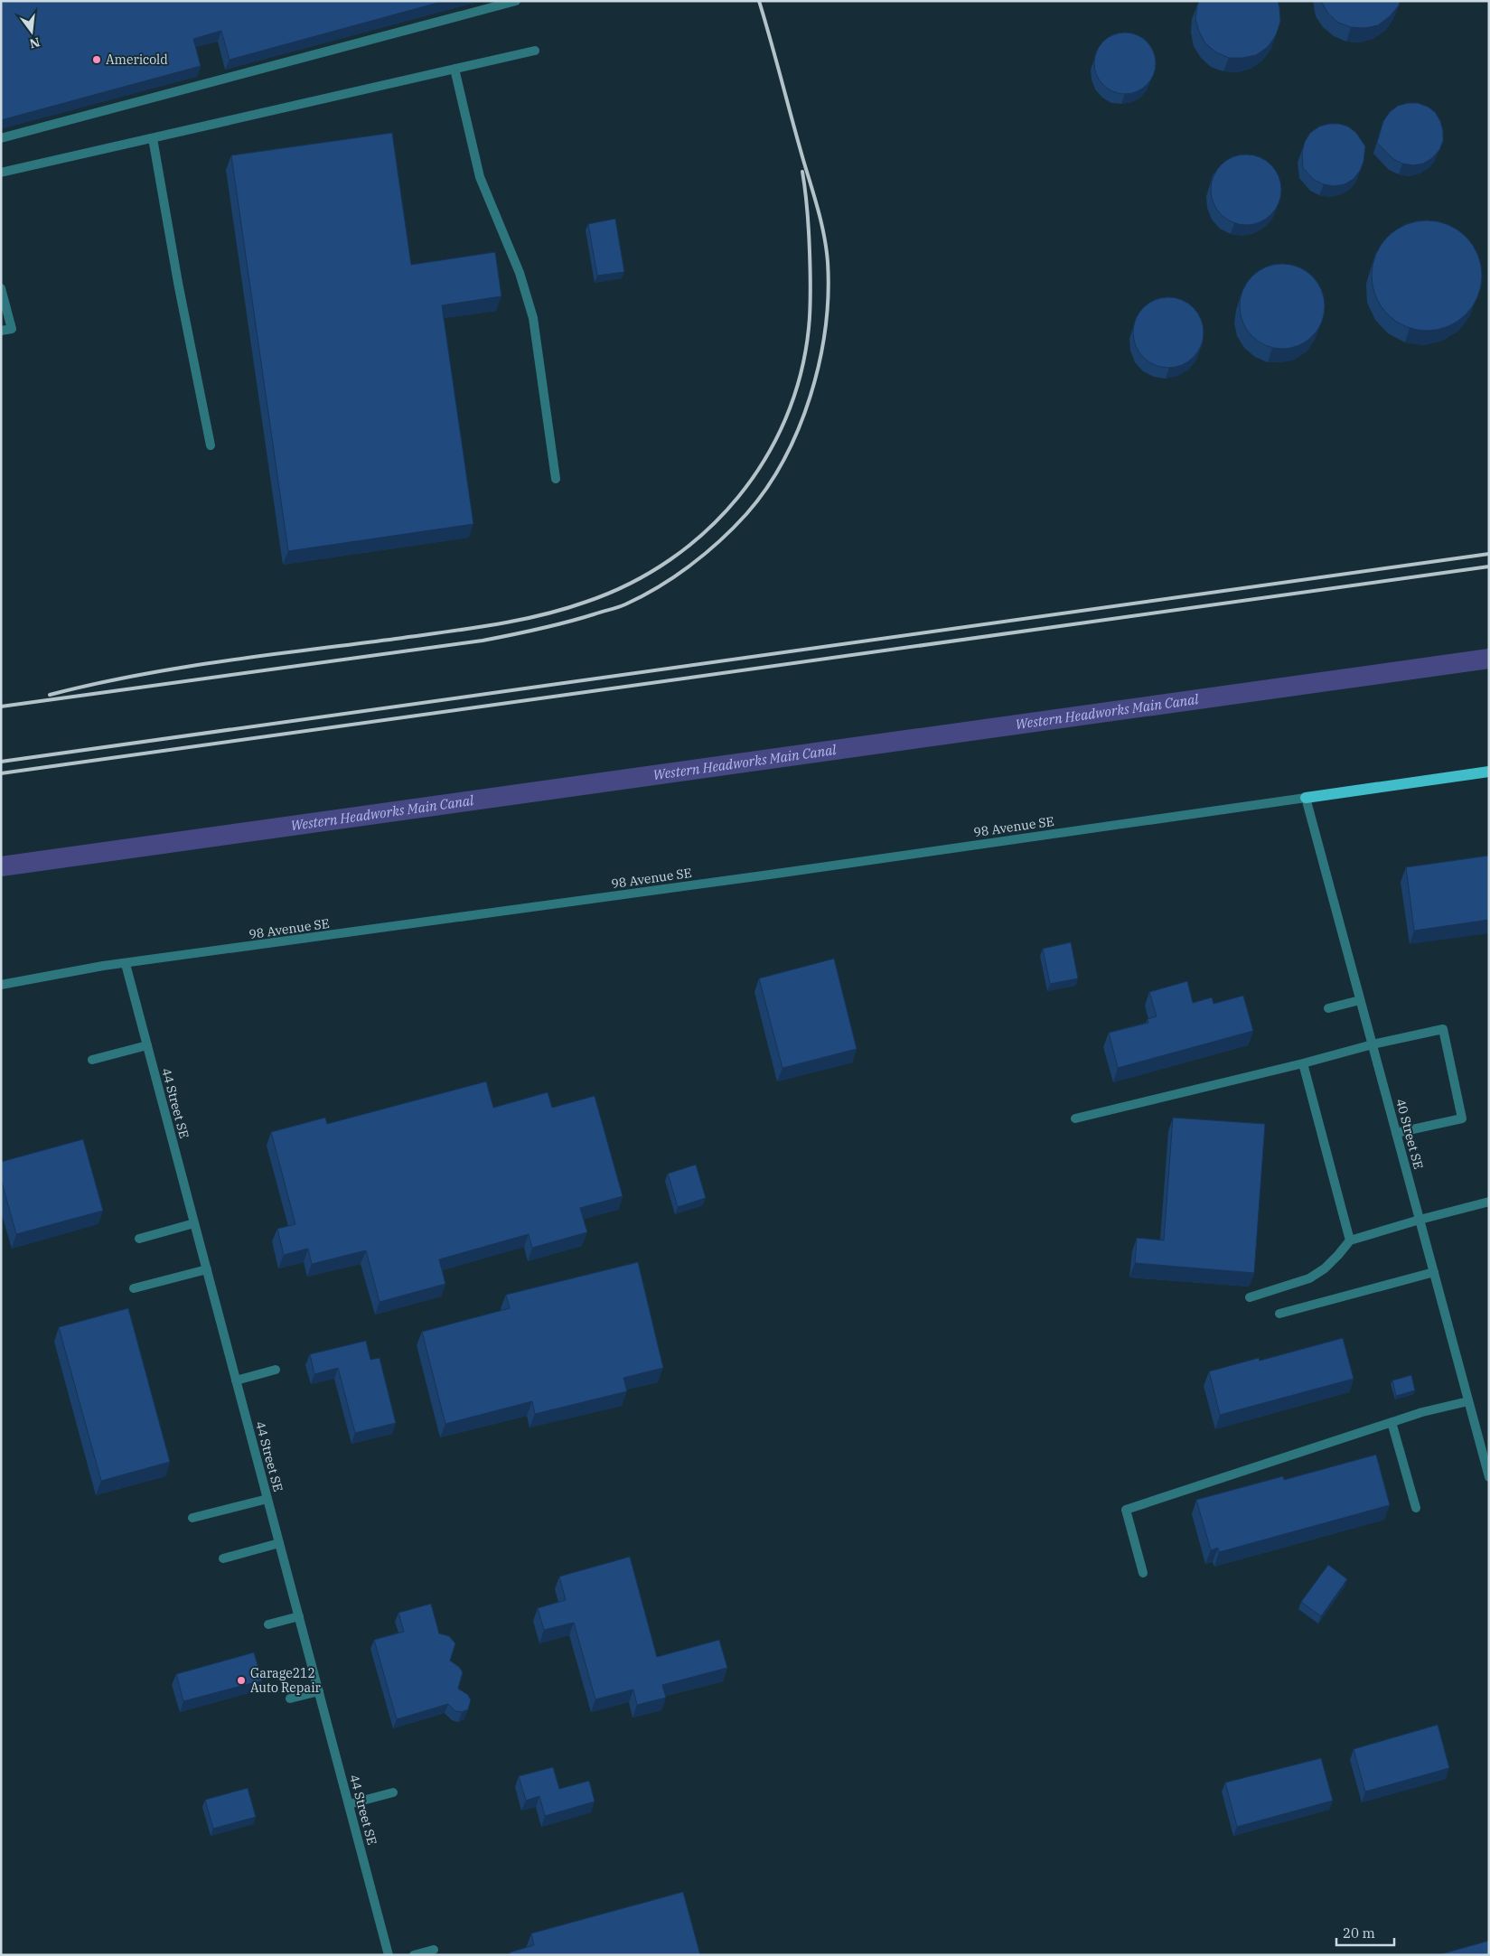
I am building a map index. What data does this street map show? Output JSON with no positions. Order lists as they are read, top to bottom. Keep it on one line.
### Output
{"streets":{"street":["98 Avenue SE","44 Street SE","40 Street SE"]},"crossings":[["98 Avenue SE","44 Street SE"],["98 Avenue SE","40 Street SE"]],"water":["Western Headworks Main Canal"],"places":["Americold","Garage212 Auto Repair"],"scale_bar":"20 m","north":"bottom"}
